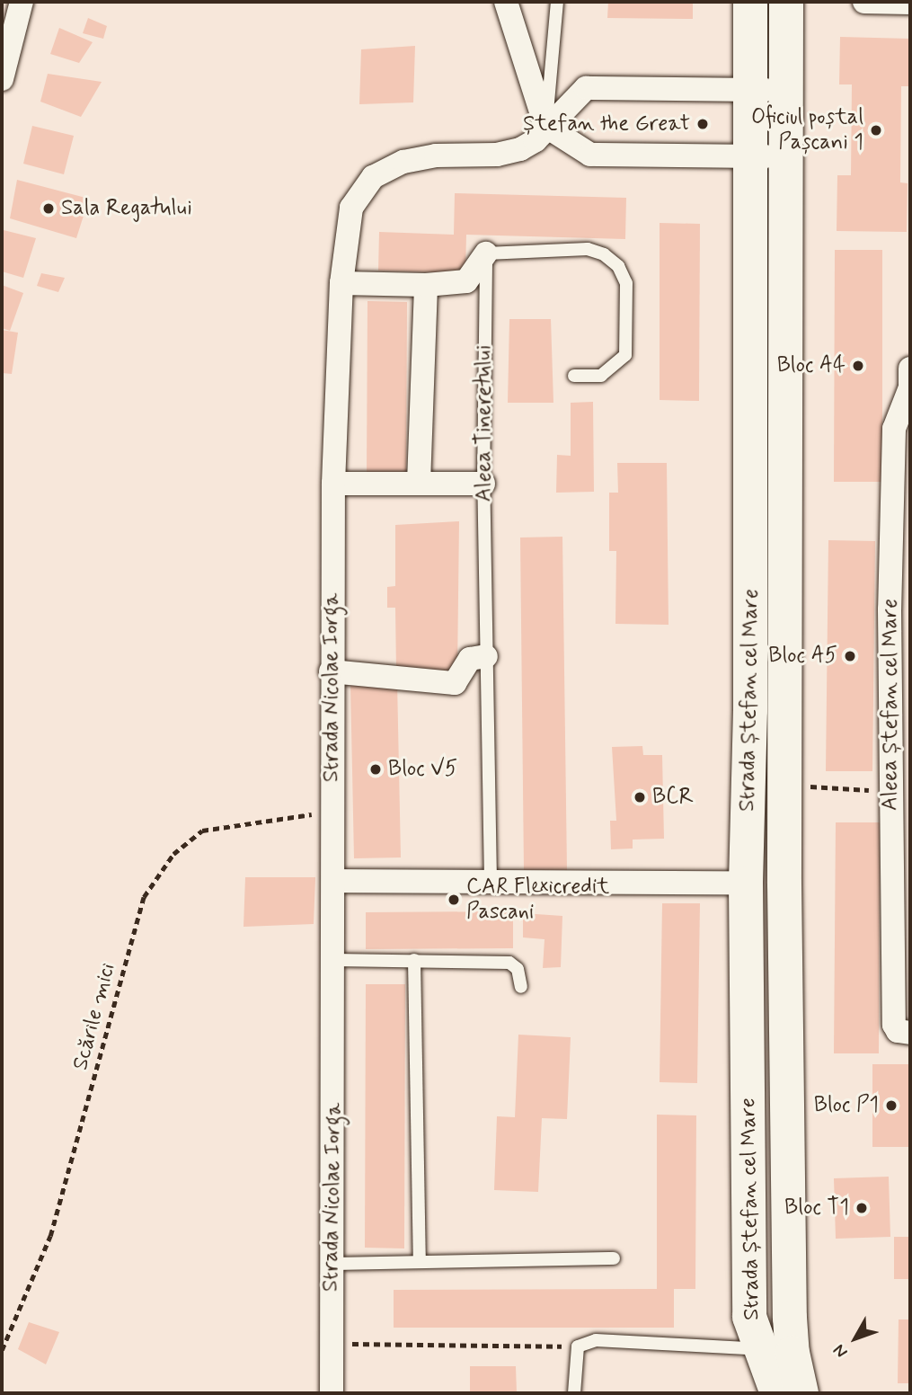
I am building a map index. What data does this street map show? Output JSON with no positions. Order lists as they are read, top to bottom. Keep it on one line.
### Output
{"streets":{"main road":["Strada Ștefan cel Mare"],"street":["Strada Nicolae Iorga","Aleea Ștefan cel Mare"],"lane":["Aleea Tineretului"],"path":["Scările mici"]},"crossings":[["Strada Nicolae Iorga","Strada Ștefan cel Mare"],["Strada Nicolae Iorga","Scările mici"]],"places":["Ștefan the Great","Oficiul poștal Pașcani 1","Sala Regatului","Bloc A4","Bloc A5","Bloc V5","BCR","CAR Flexicredit Pascani","Bloc P1","Bloc T1"],"north":"bottom left"}
